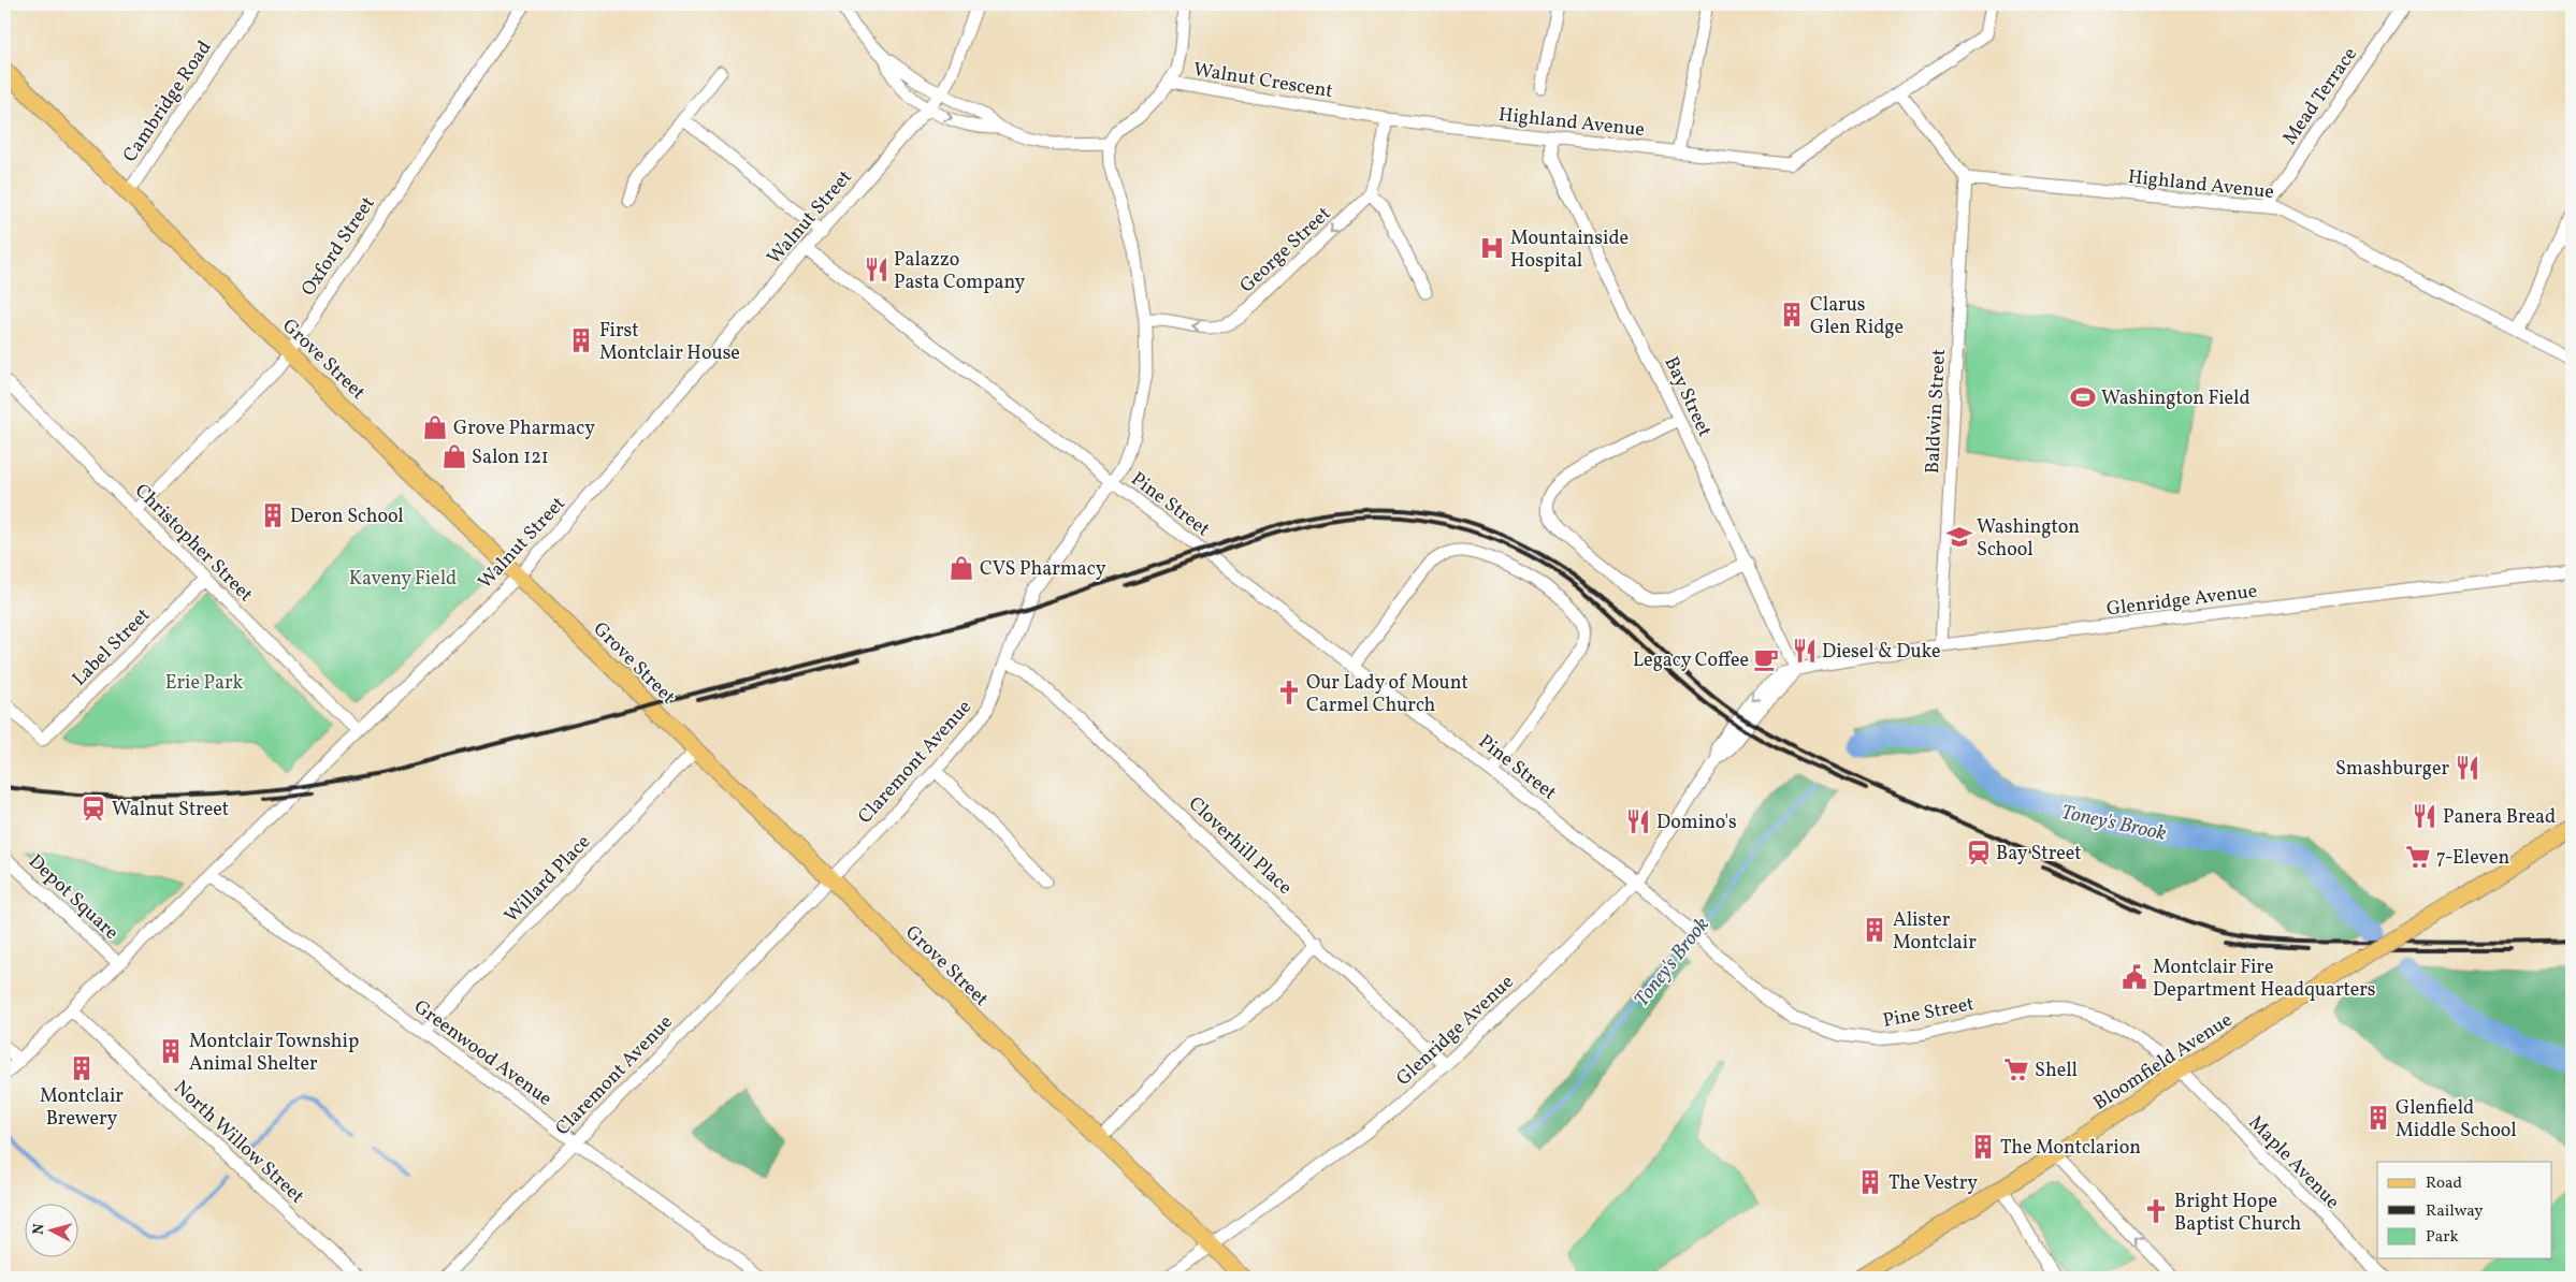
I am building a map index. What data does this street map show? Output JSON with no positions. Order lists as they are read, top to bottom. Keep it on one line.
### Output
{"streets":{"main road":["Grove Street","Bloomfield Avenue"],"street":["Walnut Crescent","Mead Terrace","Cambridge Road","Highland Avenue","Walnut Street","Oxford Street","George Street","Bay Street","Baldwin Street","Pine Street","Christopher Street","Glenridge Avenue","Label Street","Claremont Avenue","Cloverhill Place","Willard Place","Depot Square","Greenwood Avenue","North Willow Street","Maple Avenue"]},"crossings":[["Walnut Crescent","Highland Avenue"],["Walnut Crescent","George Street"],["Walnut Crescent","Claremont Avenue"],["Mead Terrace","Highland Avenue"],["Cambridge Road","Grove Street"],["Highland Avenue","George Street"],["Highland Avenue","Bay Street"],["Highland Avenue","Baldwin Street"],["Walnut Street","Grove Street"],["Walnut Street","Pine Street"],["Walnut Street","Christopher Street"],["Walnut Street","Depot Square"],["Walnut Street","Greenwood Avenue"],["Walnut Street","North Willow Street"],["Oxford Street","Grove Street"],["Oxford Street","Christopher Street"],["George Street","Claremont Avenue"],["Grove Street","Glenridge Avenue"],["Grove Street","Claremont Avenue"],["Grove Street","Willard Place"],["Bay Street","Glenridge Avenue"],["Baldwin Street","Glenridge Avenue"],["Pine Street","Glenridge Avenue"],["Pine Street","Claremont Avenue"],["Pine Street","Bloomfield Avenue"],["Pine Street","Maple Avenue"],["Christopher Street","Label Street"],["Glenridge Avenue","Cloverhill Place"],["Claremont Avenue","Cloverhill Place"],["Claremont Avenue","Greenwood Avenue"],["Willard Place","Greenwood Avenue"],["Bloomfield Avenue","Maple Avenue"]],"one_way":["George Street"],"water":["Toney's Brook"],"parks":["Kaveny Field","Erie Park"],"places":{"hospital":["Mountainside Hospital"],"restaurant":["Palazzo Pasta Company","Diesel & Duke","Smashburger","Panera Bread","Domino's"],"building":["Clarus Glen Ridge","First Montclair House","Deron School","Alister Montclair","Montclair Township Animal Shelter","Montclair Brewery","Glenfield Middle School","The Montclarion","The Vestry"],"sports":["Washington Field"],"shop":["Grove Pharmacy","Salon 121","CVS Pharmacy"],"school or university":["Washington School"],"cafe":["Legacy Coffee"],"church":["Our Lady of Mount Carmel Church","Bright Hope Baptist Church"],"station":["Walnut Street","Bay Street"],"supermarket":["7-Eleven","Shell"],"public building":["Montclair Fire Department Headquarters"]},"legend":["Road","Railway","Park"],"north":"left"}
